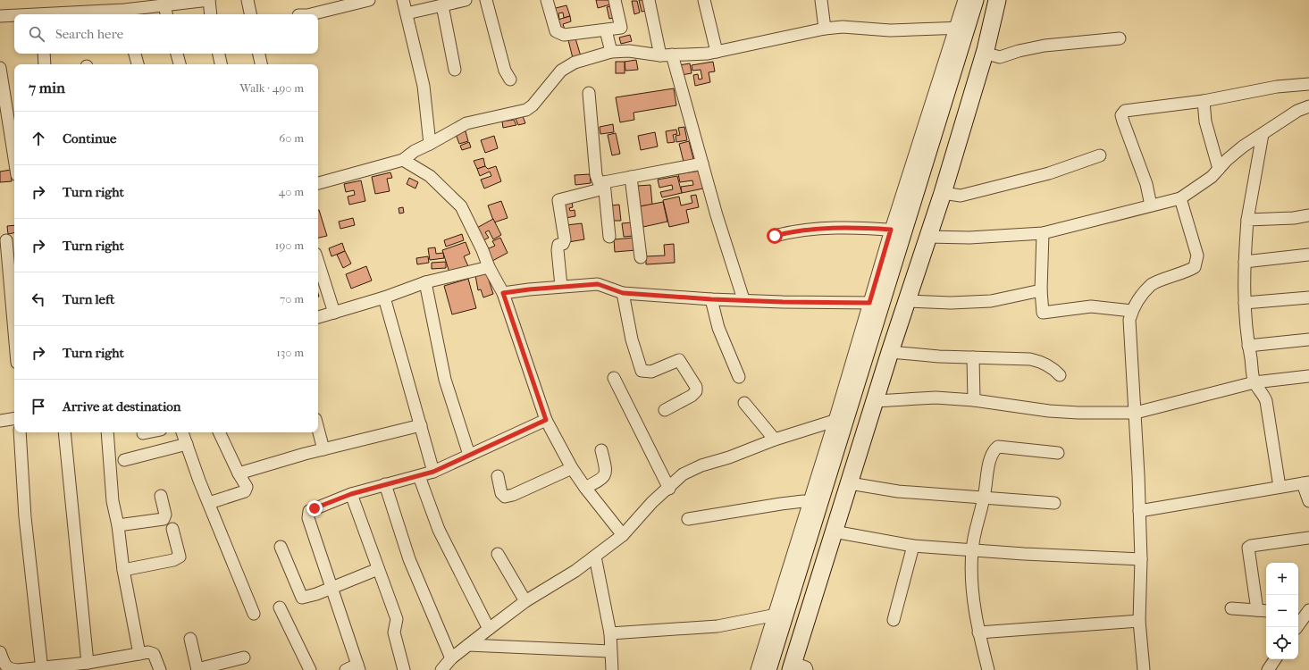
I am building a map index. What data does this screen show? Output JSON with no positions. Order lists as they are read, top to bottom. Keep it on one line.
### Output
{"page":{"search":"Search here","heading":["7 min","Walk · 490 m"],"list":[["Continue","60 m"],["Turn right","40 m"],["Turn right","190 m"],["Turn left","70 m"],["Turn right","130 m"],"Arrive at destination"],"map_buttons":["+","−"]}}
